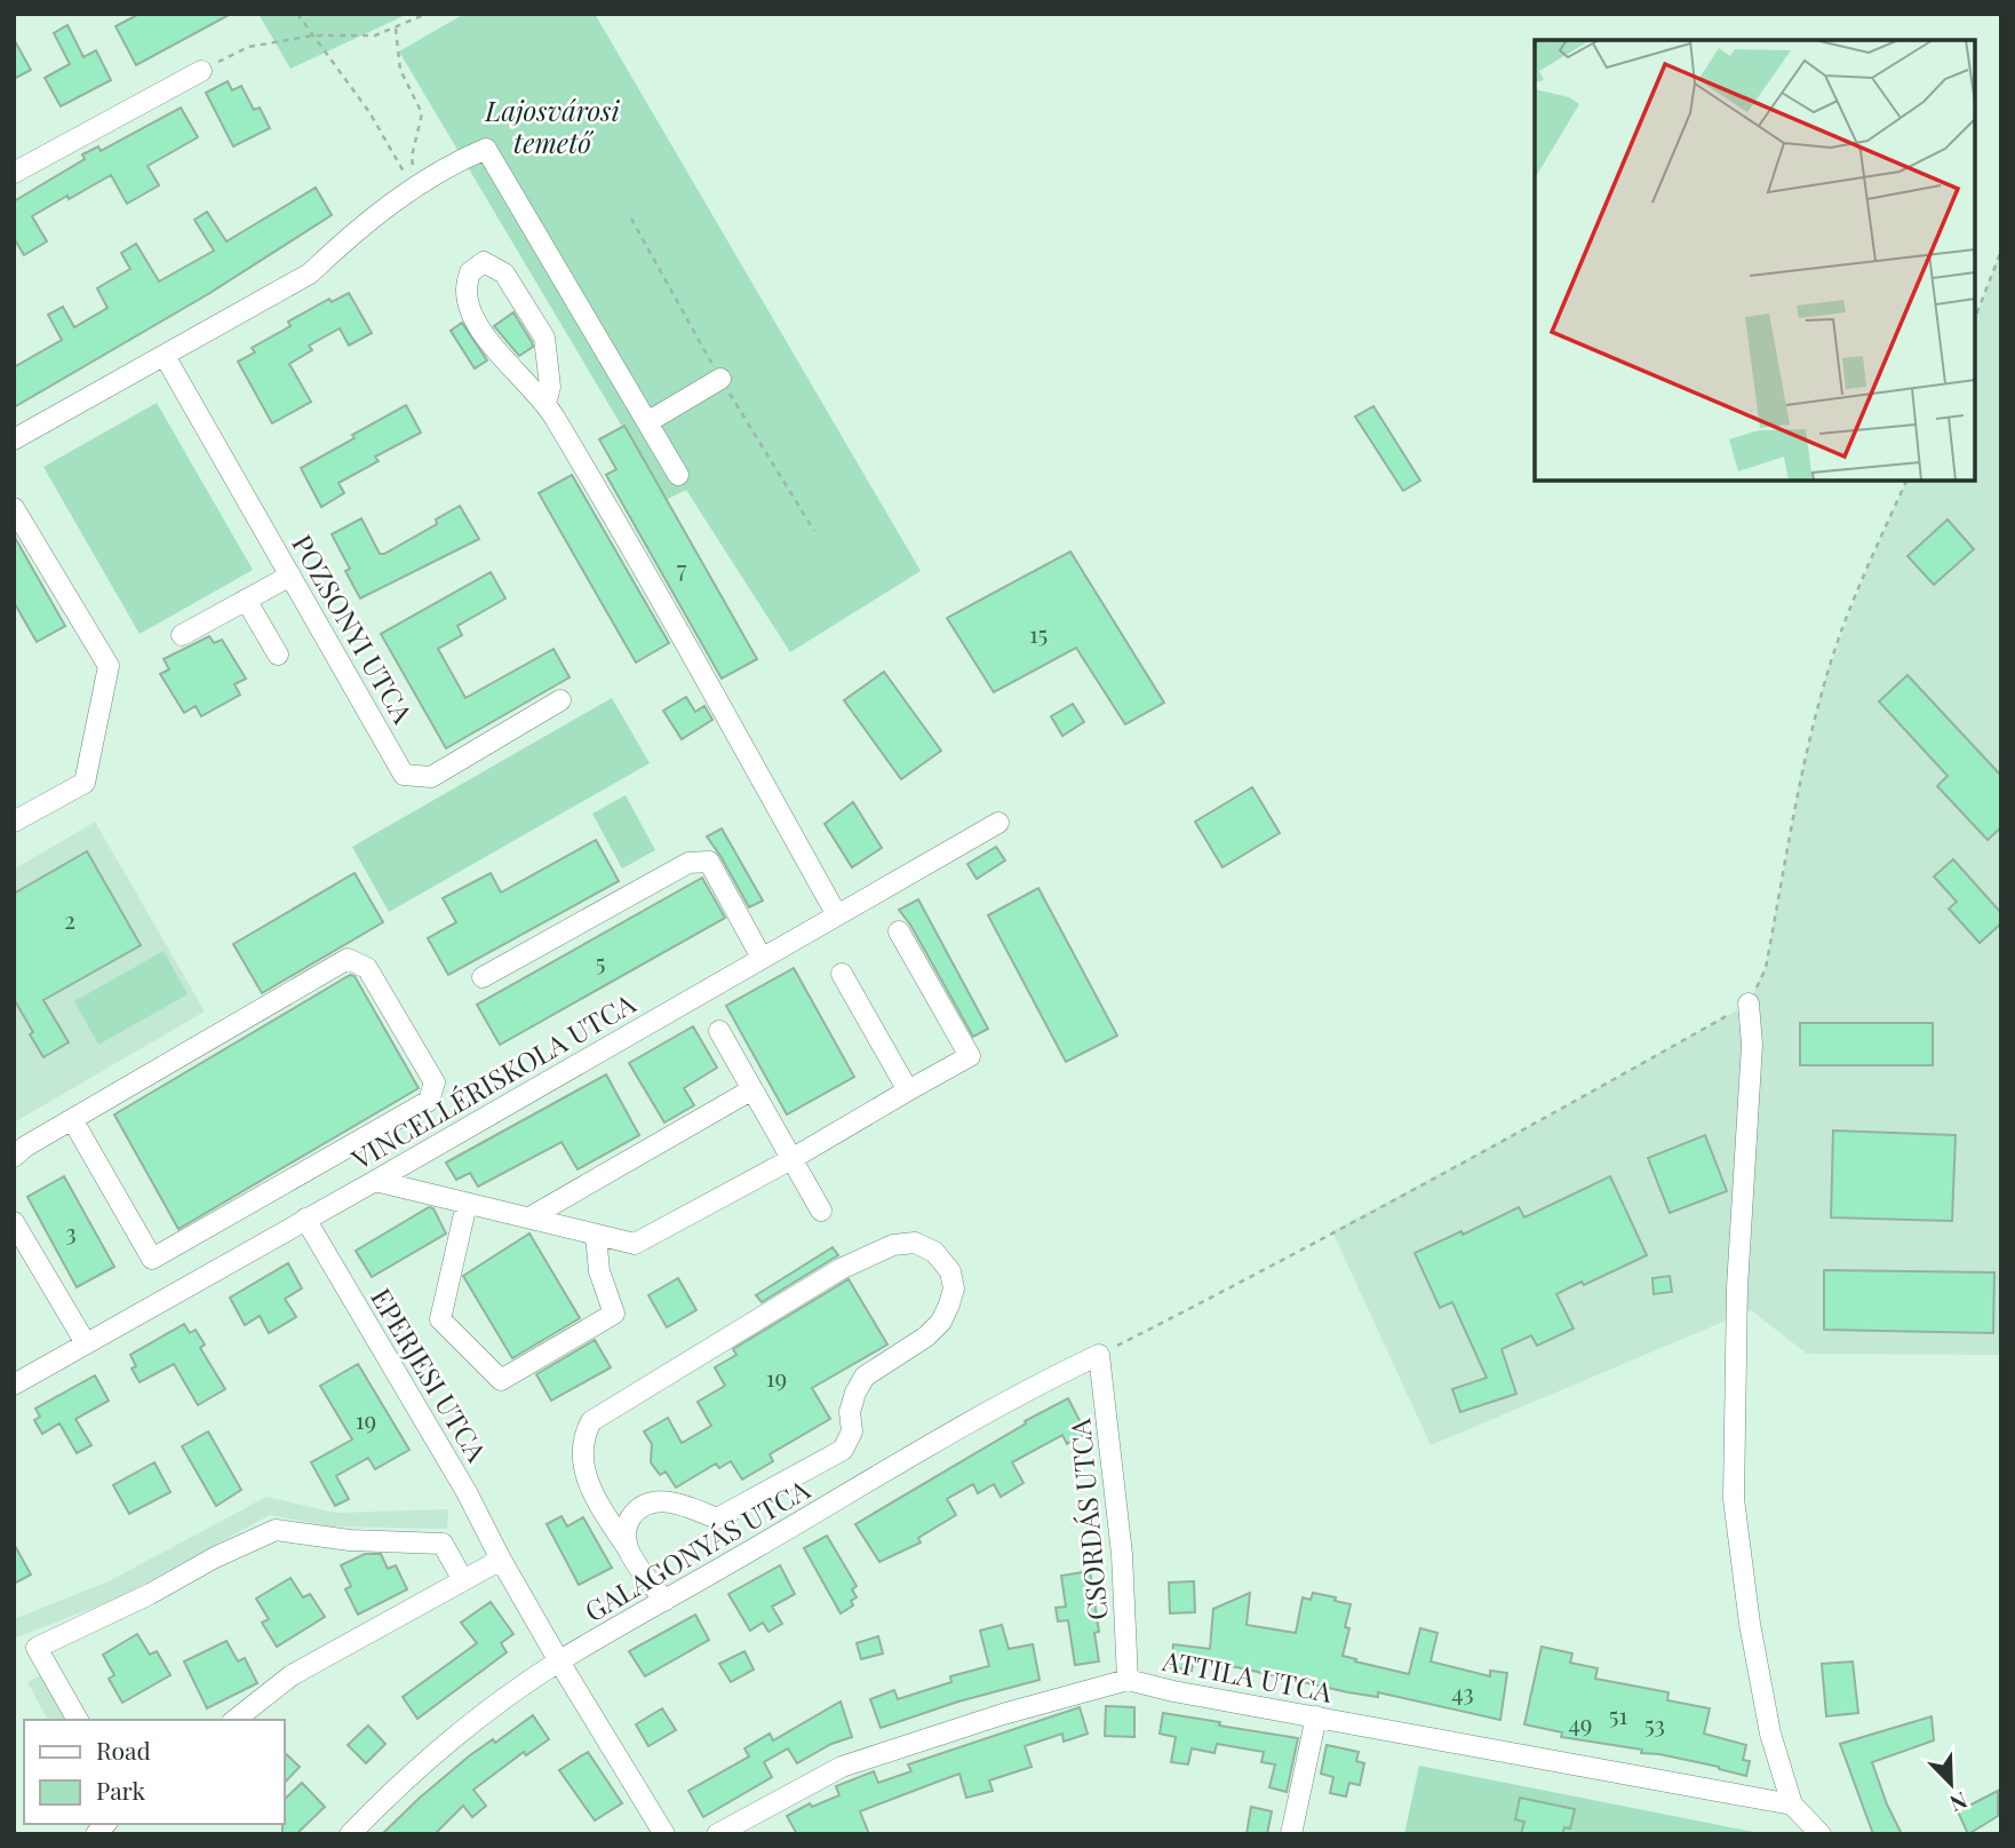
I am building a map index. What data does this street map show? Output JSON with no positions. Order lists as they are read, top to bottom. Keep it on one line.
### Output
{"streets":{"street":["POZSONYI UTCA","VINCELLÉRISKOLA UTCA","EPERJESI UTCA","CSORDÁS UTCA","GALAGONYÁS UTCA","ATTILA UTCA"]},"crossings":[["VINCELLÉRISKOLA UTCA","EPERJESI UTCA"],["EPERJESI UTCA","GALAGONYÁS UTCA"],["CSORDÁS UTCA","GALAGONYÁS UTCA"],["CSORDÁS UTCA","ATTILA UTCA"]],"parks":["Lajosvárosi temető"],"house_numbers":["7","15","2","5","3","19","19","43","51","49","53"],"legend":["Road","Park"],"north":"bottom right"}
